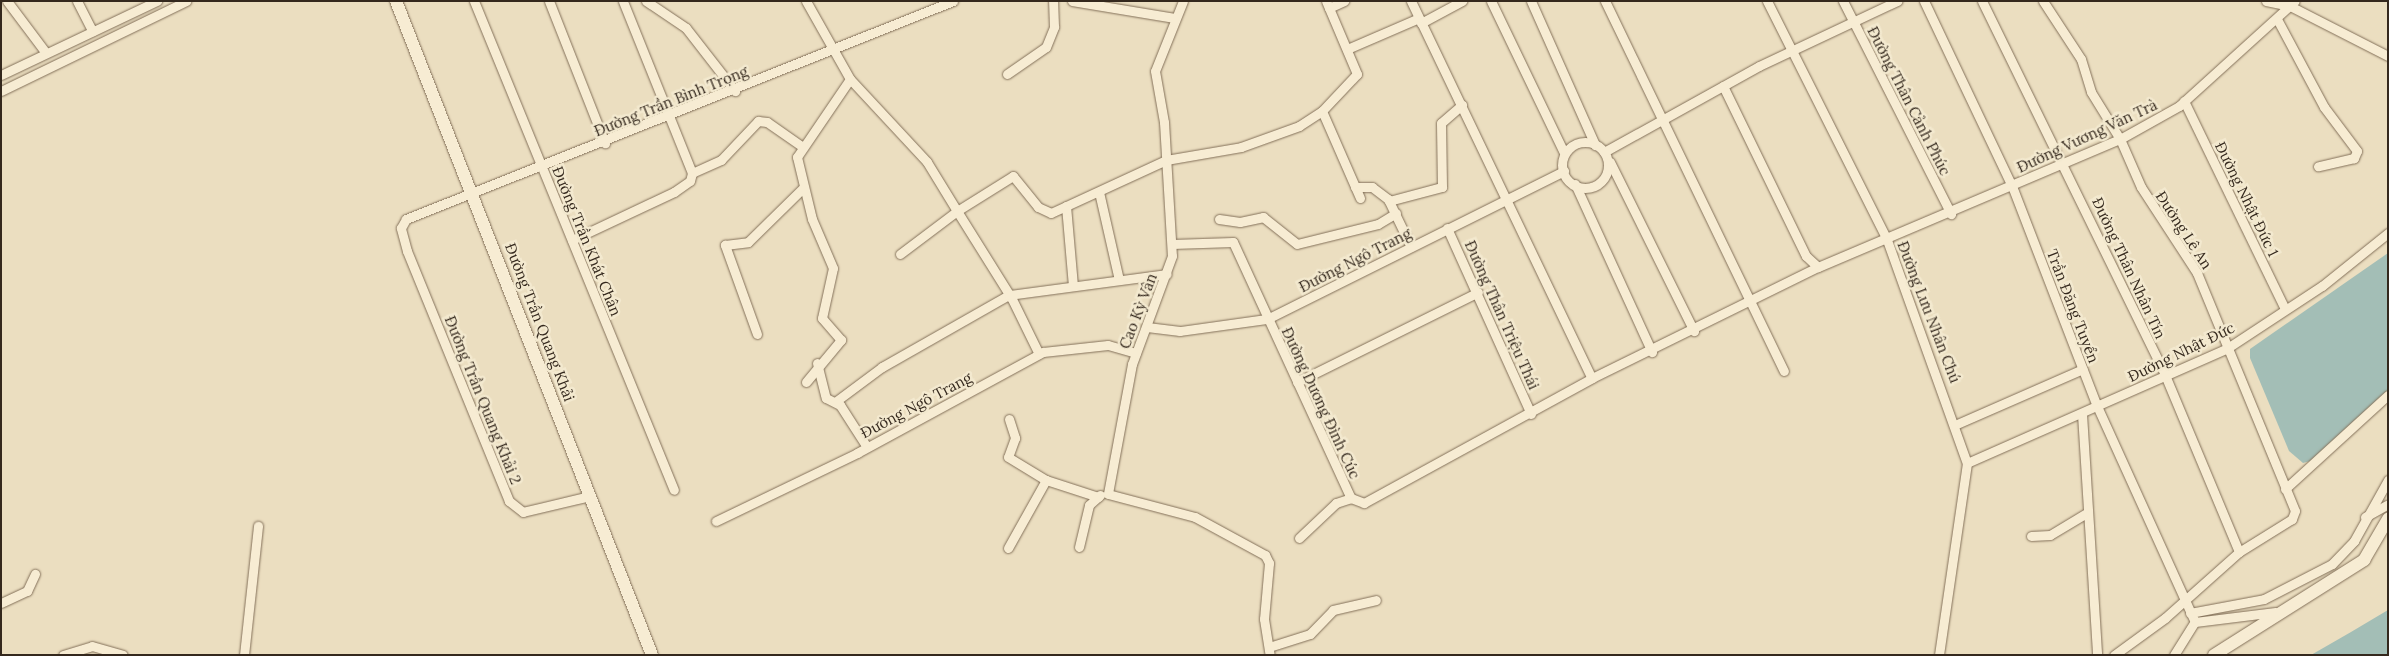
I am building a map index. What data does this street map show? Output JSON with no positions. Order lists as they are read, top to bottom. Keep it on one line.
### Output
{"streets":{"main road":["Đường Trần Quang Khải"],"street":["Đường Trần Bình Trọng","Đường Thân Cảnh Phúc","Đường Vương Văn Trà","Đường Nhật Đức 1","Đường Lê An","Đường Trần Khát Chân","Đường Ngô Trang","Đường Thân Nhân Tín","Trần Đăng Tuyển","Cao Kỳ Vân","Đường Lưu Nhân Chú","Đường Thân Triệu Thái","Đường Nhật Đức","Đường Trần Quang Khải 2","Đường Dương Đình Cúc"]},"crossings":[["Đường Trần Bình Trọng","Đường Trần Khát Chân"],["Đường Trần Bình Trọng","Đường Trần Quang Khải"],["Đường Trần Bình Trọng","Đường Trần Quang Khải 2"],["Đường Thân Cảnh Phúc","Đường Vương Văn Trà"],["Đường Vương Văn Trà","Đường Nhật Đức 1"],["Đường Vương Văn Trà","Đường Lê An"],["Đường Vương Văn Trà","Đường Thân Nhân Tín"],["Đường Vương Văn Trà","Trần Đăng Tuyển"],["Đường Vương Văn Trà","Đường Lưu Nhân Chú"],["Đường Vương Văn Trà","Đường Thân Triệu Thái"],["Đường Vương Văn Trà","Đường Dương Đình Cúc"],["Đường Nhật Đức 1","Đường Nhật Đức"],["Đường Lê An","Đường Thân Nhân Tín"],["Đường Lê An","Đường Nhật Đức"],["Đường Ngô Trang","Cao Kỳ Vân"],["Đường Ngô Trang","Đường Thân Triệu Thái"],["Đường Ngô Trang","Đường Dương Đình Cúc"],["Đường Thân Nhân Tín","Đường Nhật Đức"],["Trần Đăng Tuyển","Đường Nhật Đức"],["Cao Kỳ Vân","Đường Dương Đình Cúc"],["Đường Lưu Nhân Chú","Đường Nhật Đức"],["Đường Trần Quang Khải","Đường Trần Quang Khải 2"]]}
